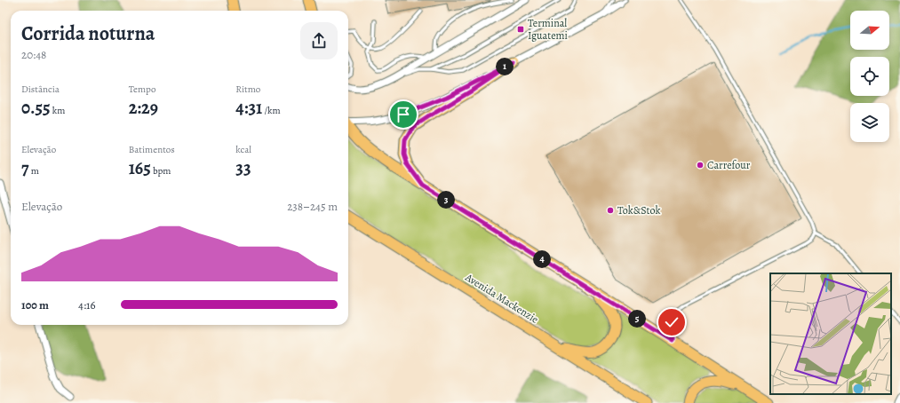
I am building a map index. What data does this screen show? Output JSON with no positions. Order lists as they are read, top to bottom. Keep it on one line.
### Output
{"streets":{"main road":["Avenida Mackenzie"]},"places":{"transit":["Terminal Iguatemi"],"other":["Carrefour","Tok&Stok"]},"north":"right","page":{"heading":["Corrida noturna","20:48"],"pins":["1","3","4","5"],"stats":[["Distância","0.55 km"],["Tempo","2:29"],["Ritmo","4:31 /km"],["Elevação","7 m"],["Batimentos","165 bpm"],["kcal","33"]],"chart":["Elevação","238–245 m"],"list":[{"name":"100 m","note":"4:16"}]}}
